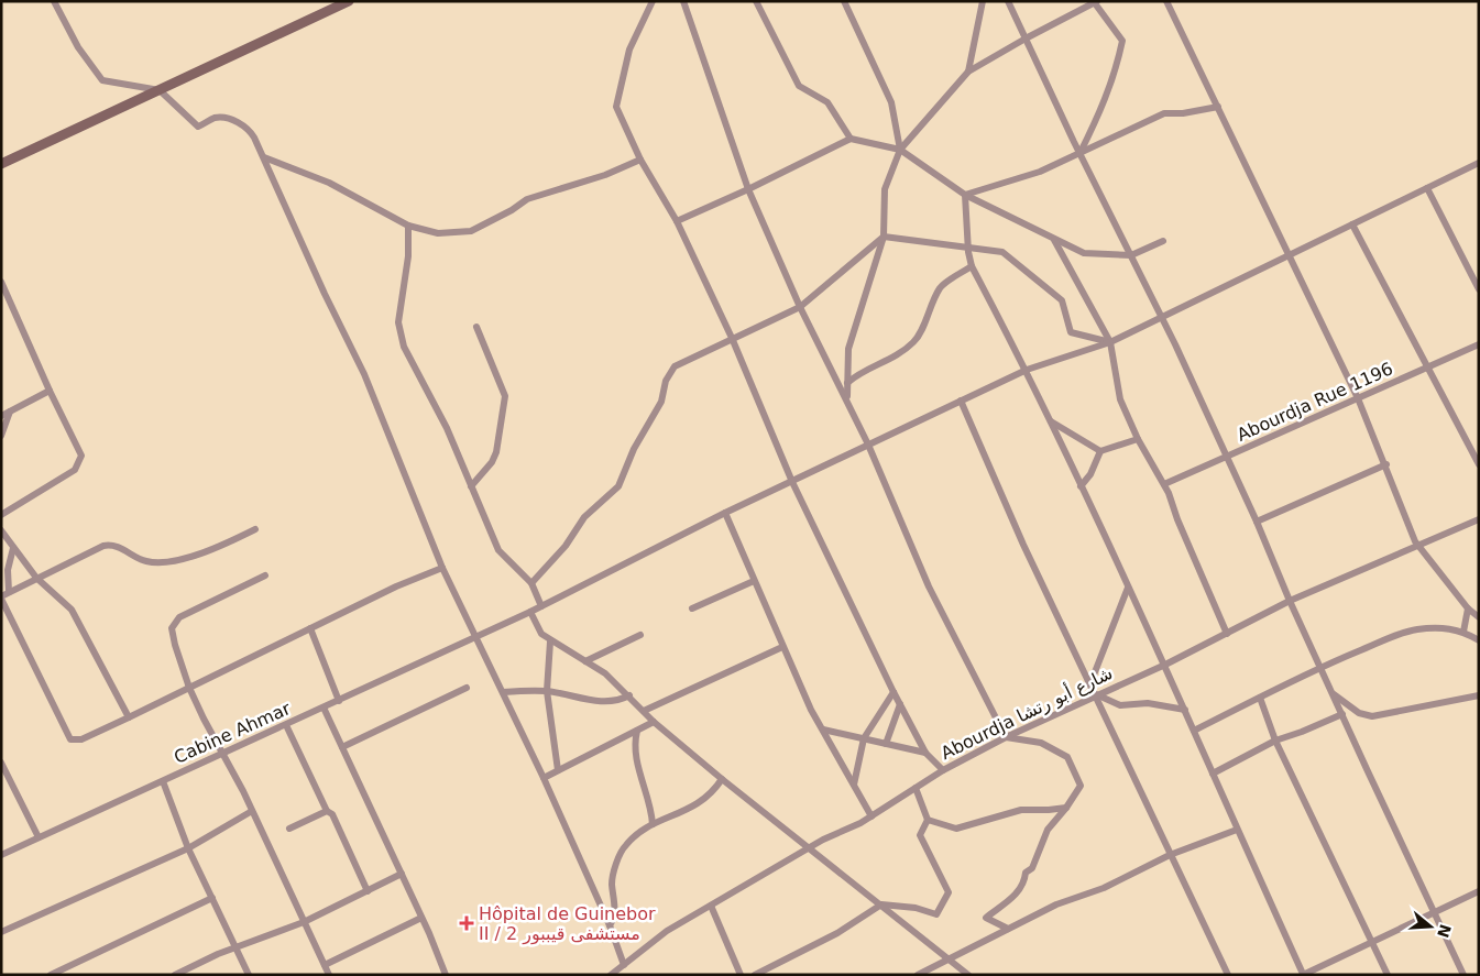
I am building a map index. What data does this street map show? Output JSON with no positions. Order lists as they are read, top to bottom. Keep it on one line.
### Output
{"streets":{"street":["Abourdja Rue 1196","Abourdja شارع أبو رتشا","Cabine Ahmar"]},"places":{"health":["Hôpital de Guinebor II / مستشفى قيببور 2"]},"north":"right"}
